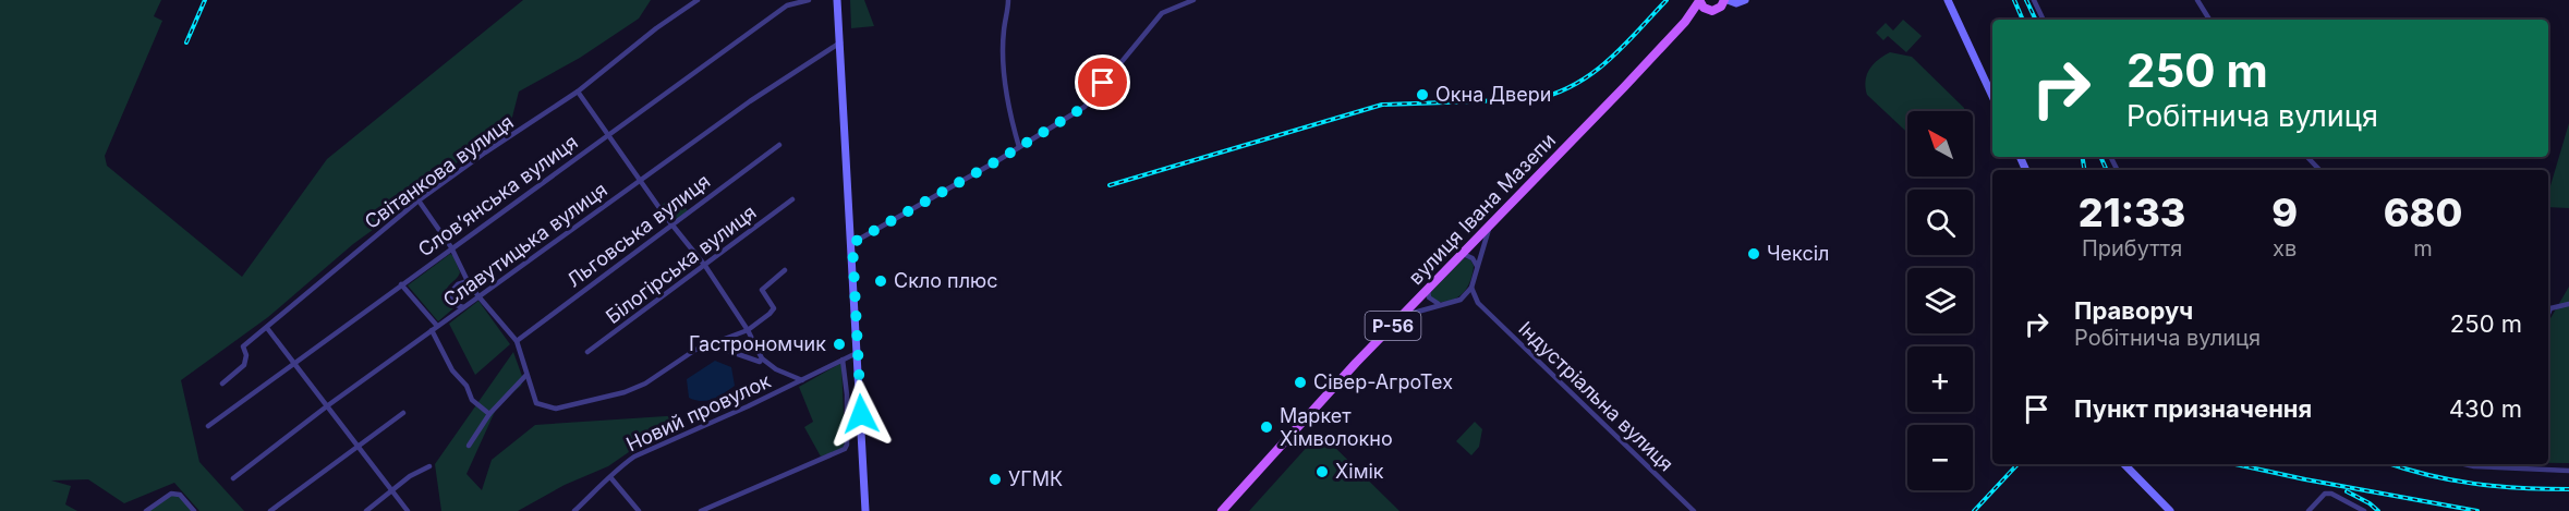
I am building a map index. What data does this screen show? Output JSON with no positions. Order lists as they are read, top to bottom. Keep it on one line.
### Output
{"streets":{"main road":["вулиця Івана Мазепи","Р-56"],"street":["Світанкова вулиця","Словʼянська вулиця","Льговська вулиця","Славутицька вулиця","Білогірська вулиця","Індустріальна вулиця","Новий провулок"]},"places":["Окна Двери","Чексіл","Скло плюс","Гастрономчик","Сівер-АгроТех","Маркет Хімволокно","Хімік","УГМК"],"north":"top left","page":{"turn":["250 m","Робітнича вулиця"],"map_buttons":["+","−"],"eta":["21:33","Прибуття","9","хв","680","m"],"list":[{"name":"Праворуч","note":"Робітнича вулиця","value":"250 m"},{"name":"Пункт призначення","value":"430 m"}]}}
